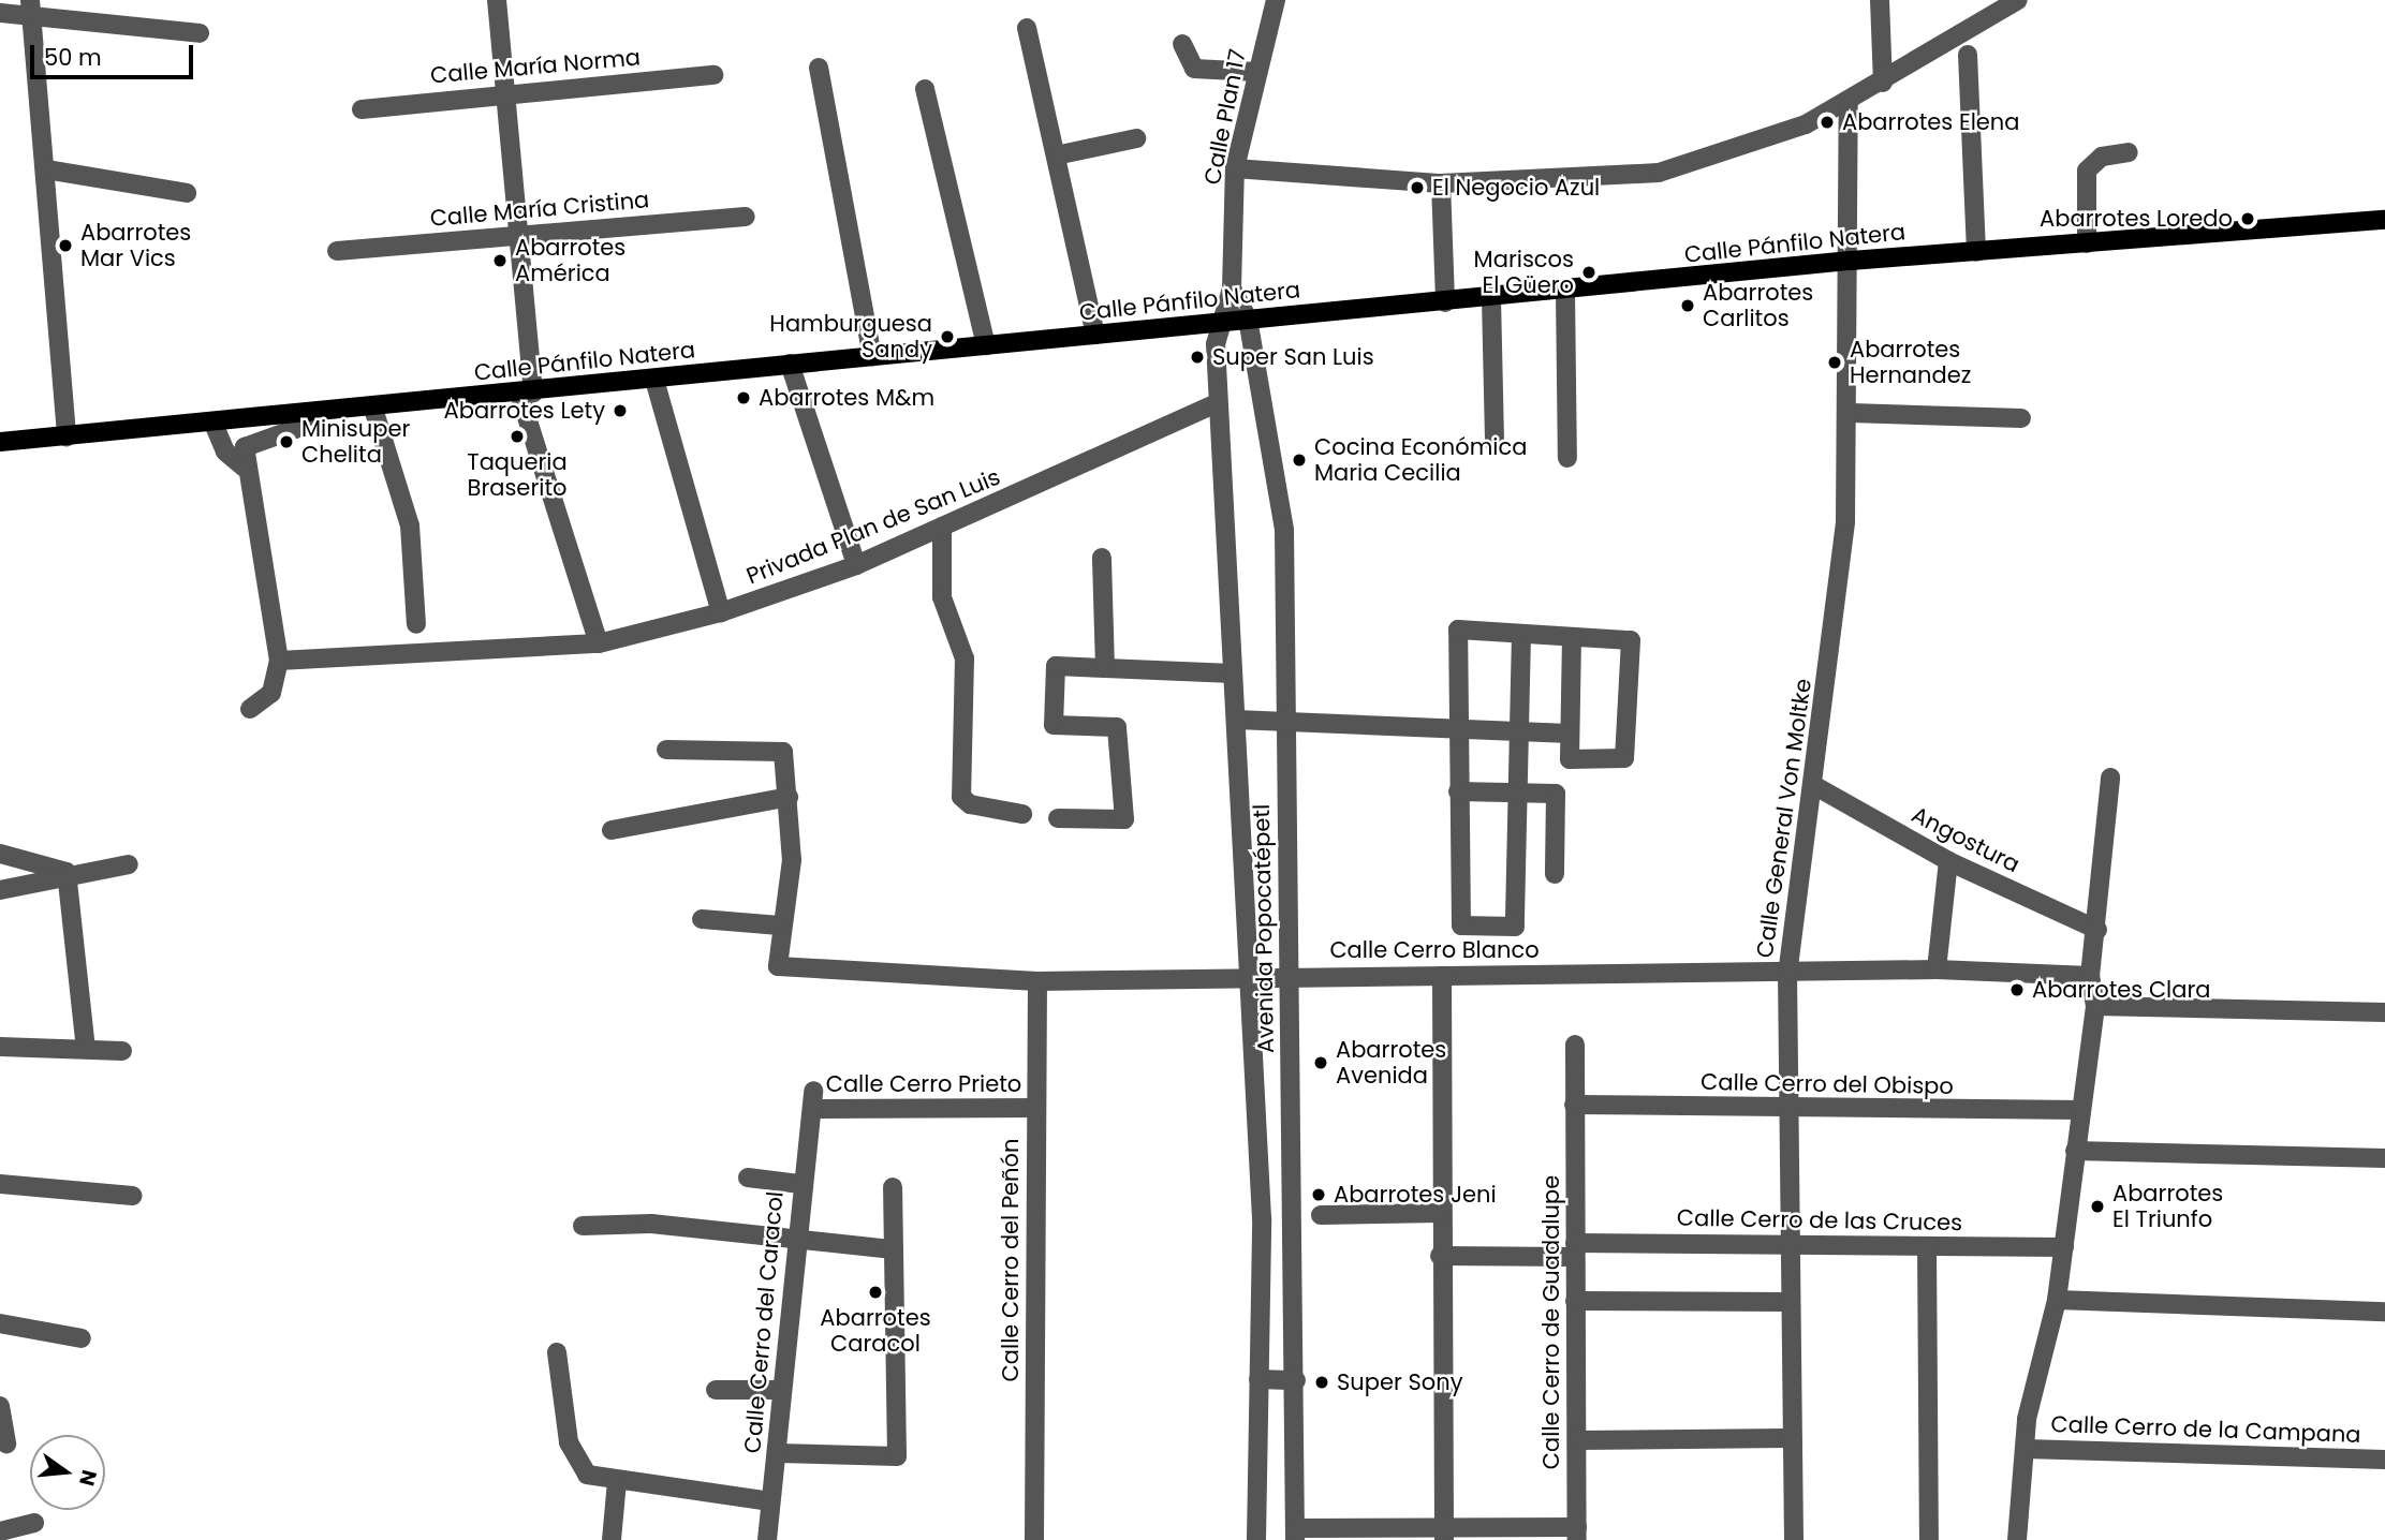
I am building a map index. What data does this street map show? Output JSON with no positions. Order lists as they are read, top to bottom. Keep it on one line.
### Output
{"streets":{"main road":["Calle Pánfilo Natera"],"street":["Calle María Norma","Calle Plan 17","Calle María Cristina","Privada Plan de San Luis","Calle General Von Moltke","Angostura","Avenida Popocatépetl","Calle Cerro Blanco","Calle Cerro Prieto","Calle Cerro del Obispo","Calle Cerro de las Cruces","Calle Cerro del Peñón","Calle Cerro del Caracol","Calle Cerro de Guadalupe","Calle Cerro de la Campana"]},"crossings":[["Calle Plan 17","Calle Pánfilo Natera"],["Calle Plan 17","Avenida Popocatépetl"],["Calle Pánfilo Natera","Calle General Von Moltke"],["Calle Pánfilo Natera","Avenida Popocatépetl"],["Privada Plan de San Luis","Avenida Popocatépetl"],["Calle General Von Moltke","Angostura"],["Calle General Von Moltke","Calle Cerro Blanco"],["Calle General Von Moltke","Calle Cerro del Obispo"],["Calle General Von Moltke","Calle Cerro de las Cruces"],["Avenida Popocatépetl","Calle Cerro Blanco"],["Calle Cerro Blanco","Calle Cerro del Peñón"],["Calle Cerro Prieto","Calle Cerro del Peñón"],["Calle Cerro Prieto","Calle Cerro del Caracol"],["Calle Cerro del Obispo","Calle Cerro de Guadalupe"],["Calle Cerro de las Cruces","Calle Cerro de Guadalupe"]],"places":["Abarrotes Elena","El Negocio Azul","Abarrotes Loredo","Abarrotes Mar Vics","Abarrotes América","Mariscos El Güero","Abarrotes Carlitos","Hamburguesa Sandy","Super San Luis","Abarrotes Hernandez","Abarrotes M&m","Abarrotes Lety","Taqueria Braserito","Minisuper Chelita","Cocina Económica Maria Cecilia","Abarrotes Clara","Abarrotes Avenida","Abarrotes Jeni","Abarrotes El Triunfo","Abarrotes Caracol","Super Sony"],"scale_bar":"50 m","north":"right"}
